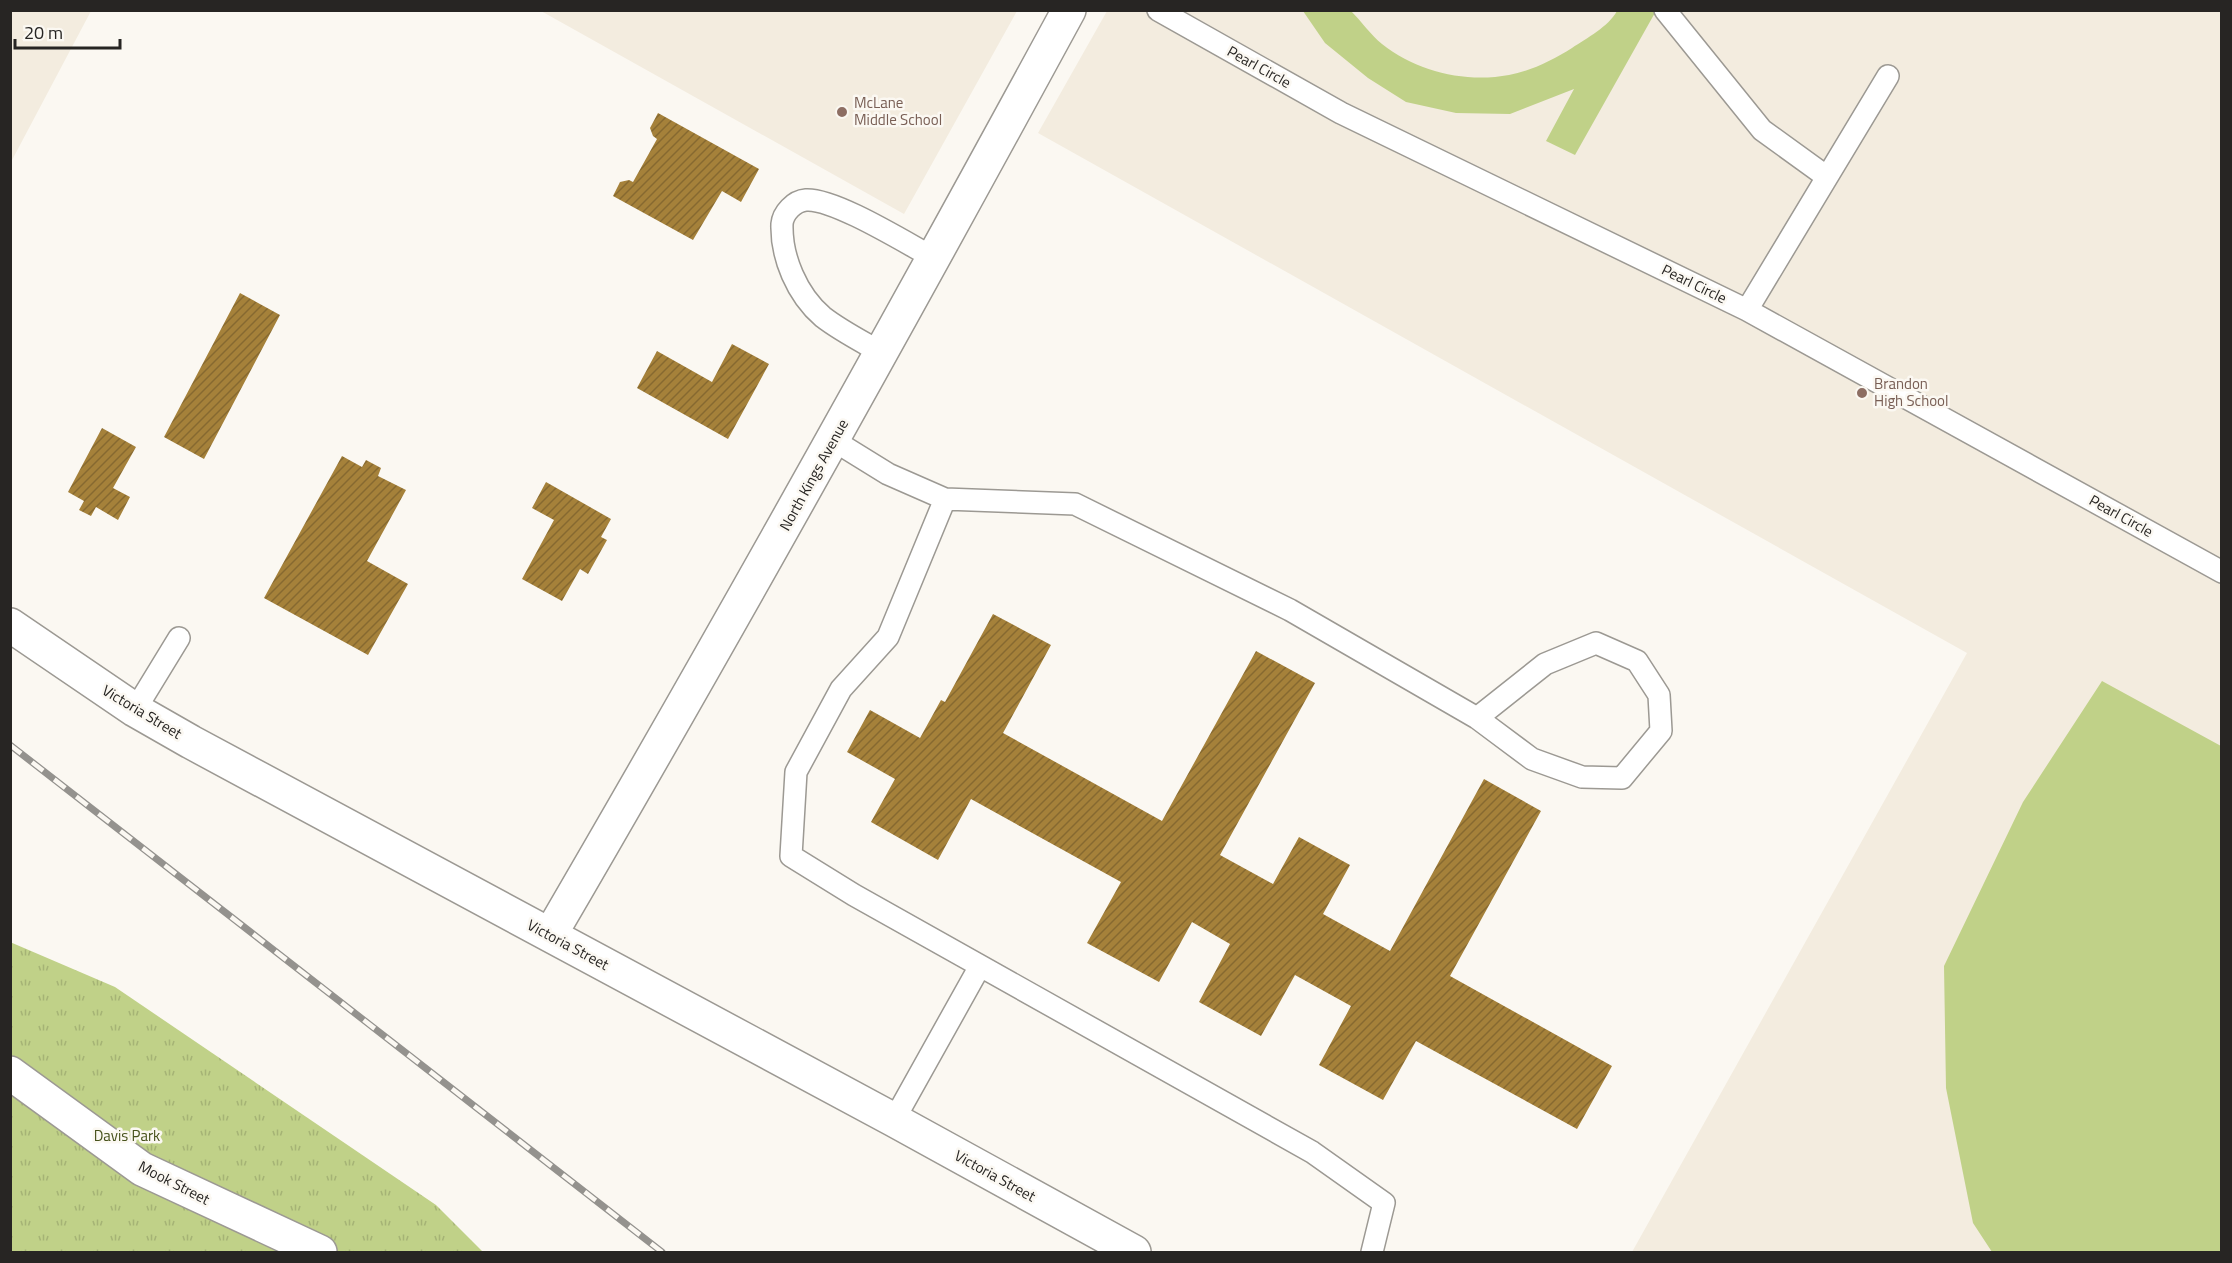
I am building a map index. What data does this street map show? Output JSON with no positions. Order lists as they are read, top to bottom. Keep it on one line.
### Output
{"streets":{"street":["North Kings Avenue","Victoria Street","Mook Street"],"lane":["Pearl Circle"]},"crossings":[["North Kings Avenue","Victoria Street"]],"parks":["Davis Park"],"places":["McLane Middle School","Brandon High School"],"scale_bar":"20 m"}
